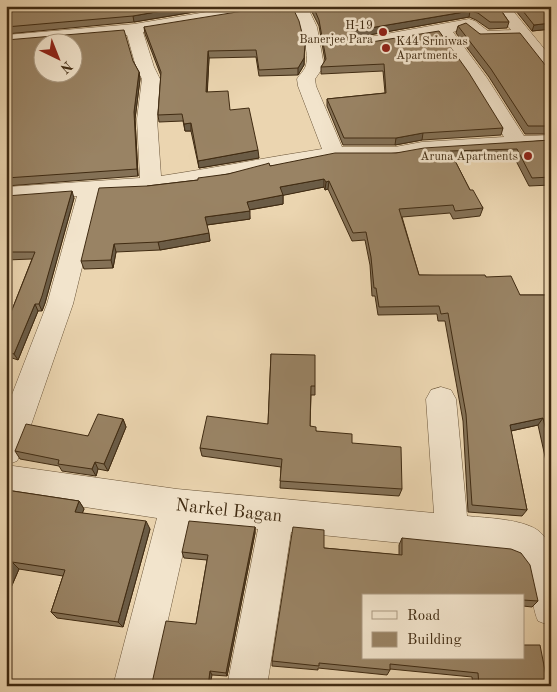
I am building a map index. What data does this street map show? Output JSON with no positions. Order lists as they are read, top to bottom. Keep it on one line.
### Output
{"streets":{"street":["Narkel Bagan"]},"places":["H-19 Banerjee Para","K44 Sriniwas Apartments","Aruna Apartments"],"legend":["Road","Building"],"north":"bottom right"}
